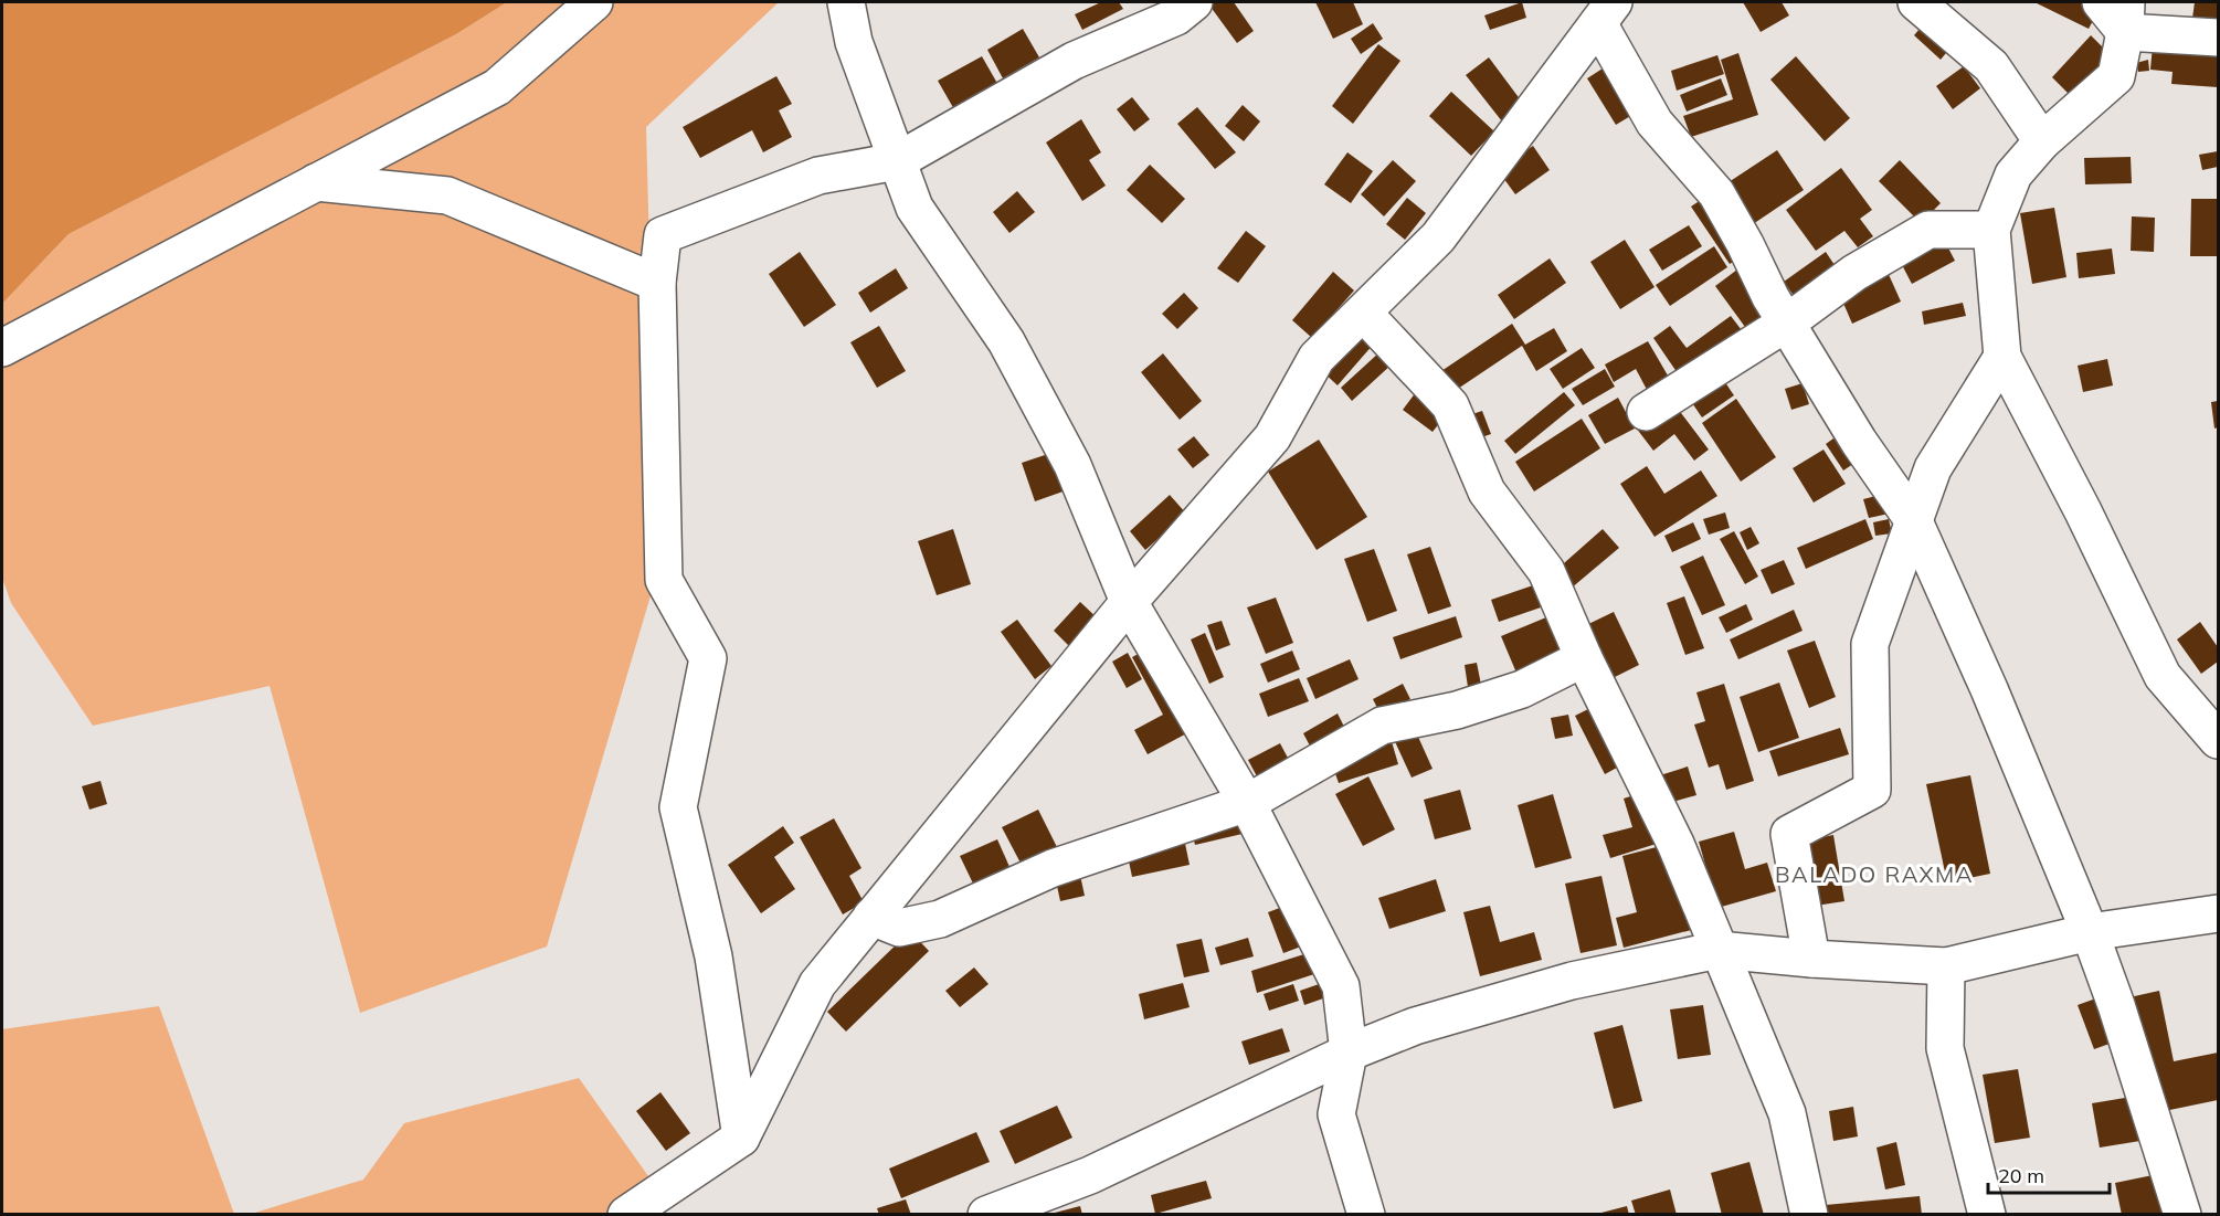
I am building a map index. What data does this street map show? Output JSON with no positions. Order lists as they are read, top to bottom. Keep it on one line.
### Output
{"districts":["BALADO RAXMA"],"scale_bar":"20 m"}
